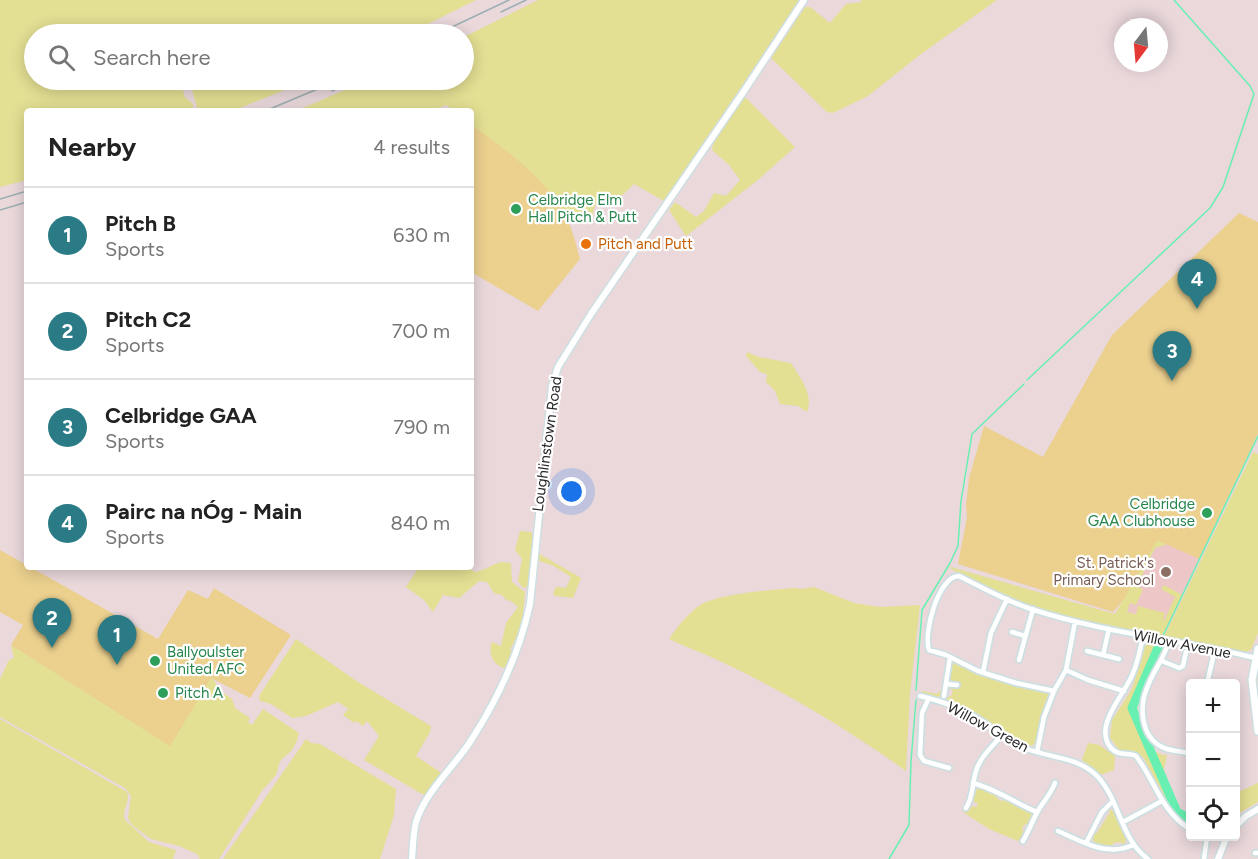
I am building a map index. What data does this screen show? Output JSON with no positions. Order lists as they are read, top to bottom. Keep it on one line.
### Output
{"streets":{"street":["Loughlinstown Road","Willow Avenue","Willow Green"]},"places":["Celbridge Elm Hall Pitch & Putt","Pitch and Putt","Celbridge GAA Clubhouse","St. Patrick's Primary School","Ballyoulster United AFC","Pitch A"],"north":"bottom","page":{"search":"Search here","heading":["Nearby","4 results"],"list":[{"mark":"1","name":"Pitch B","note":"Sports","value":"630 m"},{"mark":"2","name":"Pitch C2","note":"Sports","value":"700 m"},{"mark":"3","name":"Celbridge GAA","note":"Sports","value":"790 m"},{"mark":"4","name":"Pairc na nÓg - Main","note":"Sports","value":"840 m"}],"pins":["4","3","2","1"],"map_buttons":["+","−"]}}
